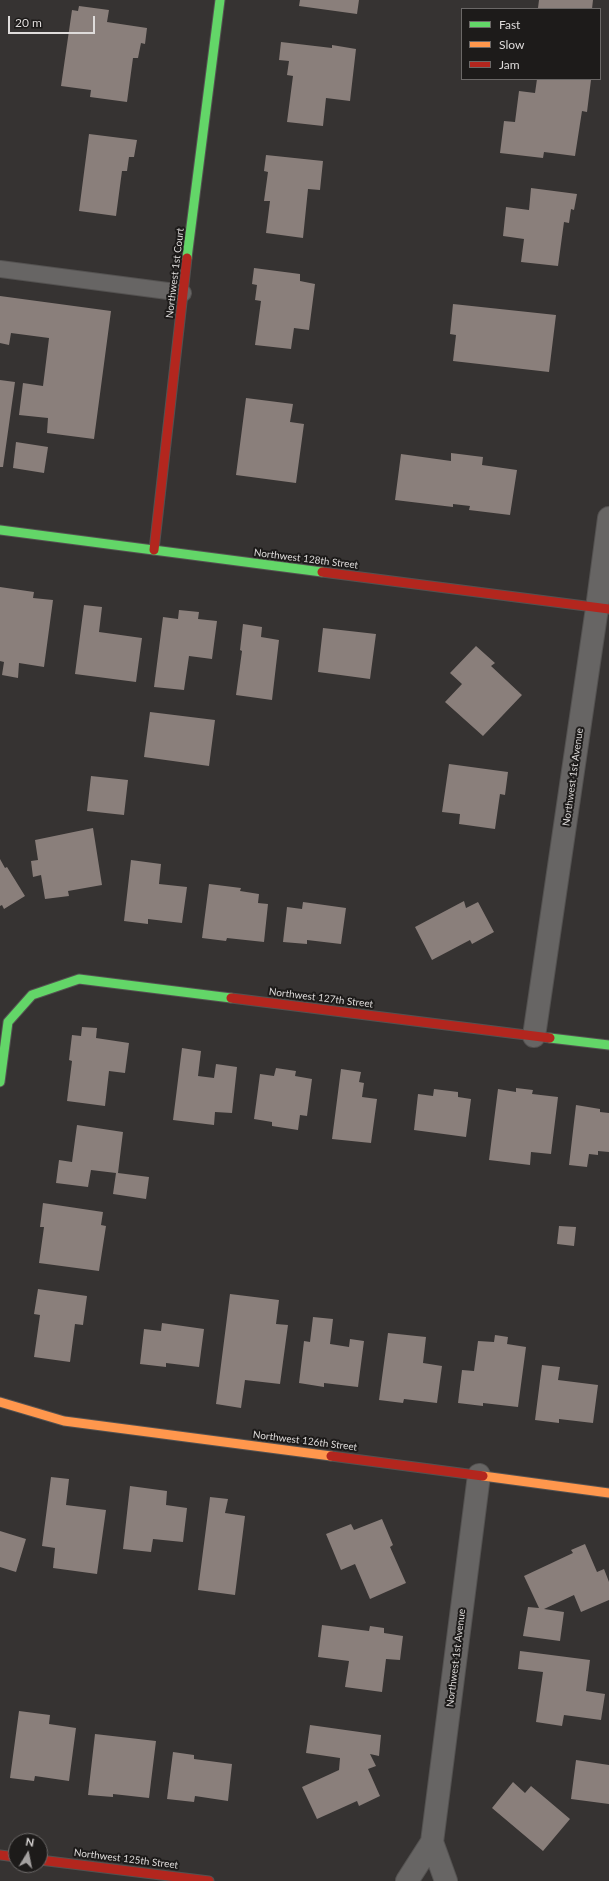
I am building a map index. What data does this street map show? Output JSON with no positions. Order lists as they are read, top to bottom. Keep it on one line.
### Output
{"streets":{"street":["Northwest 1st Court","Northwest 128th Street","Northwest 1st Avenue","Northwest 127th Street","Northwest 126th Street","Northwest 125th Street"]},"crossings":[["Northwest 1st Court","Northwest 128th Street"],["Northwest 128th Street","Northwest 1st Avenue"],["Northwest 1st Avenue","Northwest 127th Street"],["Northwest 1st Avenue","Northwest 126th Street"]],"legend":["Fast","Slow","Jam"],"scale_bar":"20 m","north":"top"}
